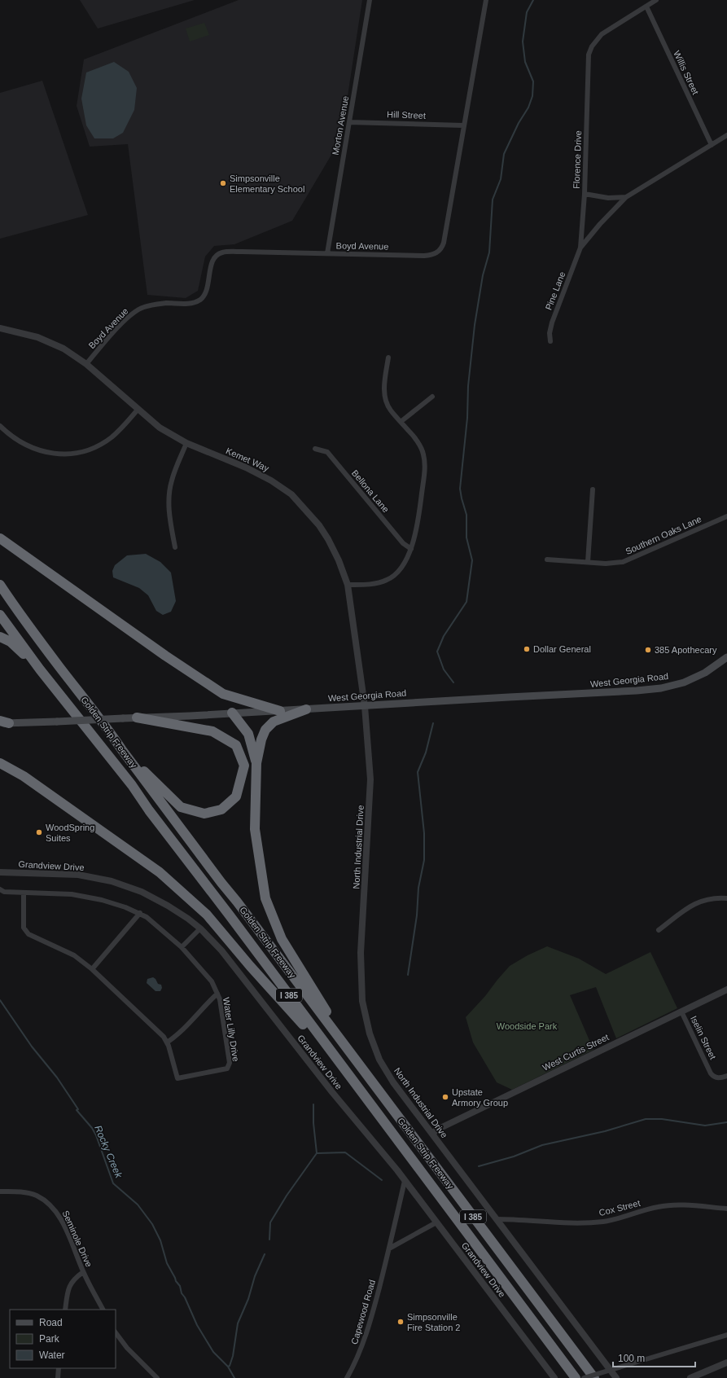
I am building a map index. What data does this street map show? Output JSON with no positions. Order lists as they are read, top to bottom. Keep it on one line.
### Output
{"streets":{"highway":["Golden Strip Freeway","I 385"],"main road":["West Georgia Road"],"street":["Willis Street","Hill Street","Morton Avenue","Florence Drive","Boyd Avenue","Pine Lane","Kemet Way","Bellona Lane","Southern Oaks Lane","North Industrial Drive","Grandview Drive","Water Lilly Drive","Iselin Street","West Curtis Street","Cox Street","Seminole Drive","Capewood Road"]},"crossings":[["Willis Street","Florence Drive"],["Hill Street","Morton Avenue"],["Hill Street","Boyd Avenue"],["Morton Avenue","Boyd Avenue"],["Florence Drive","Pine Lane"],["Boyd Avenue","Kemet Way"],["Kemet Way","West Georgia Road"],["Kemet Way","North Industrial Drive"],["West Georgia Road","North Industrial Drive"],["North Industrial Drive","West Curtis Street"],["North Industrial Drive","Cox Street"],["Grandview Drive","Capewood Road"],["Iselin Street","West Curtis Street"]],"water":["Rocky Creek"],"parks":["Woodside Park"],"places":["Simpsonville Elementary School","Dollar General","385 Apothecary","WoodSpring Suites","Upstate Armory Group","Simpsonville Fire Station 2"],"legend":["Road","Park","Water"],"scale_bar":"100 m"}
